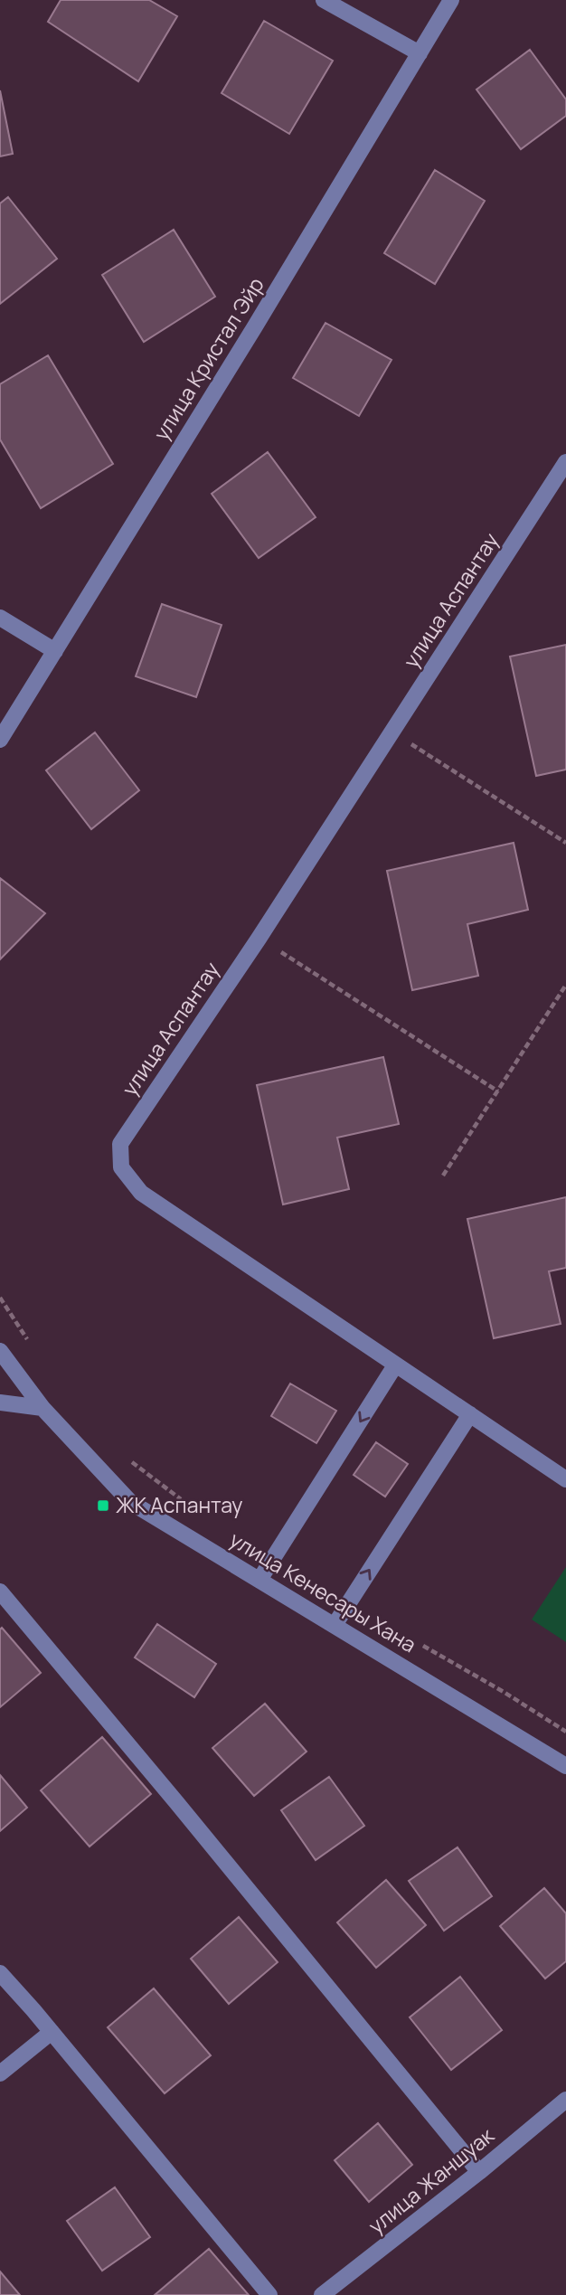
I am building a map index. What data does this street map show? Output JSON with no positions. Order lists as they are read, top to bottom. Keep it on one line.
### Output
{"streets":{"street":["улица Кристал Эйр","улица Аспантау","улица Кенесары Хана","улица Жаншуак"]},"places":{"transit":["ЖК Аспантау"]}}
